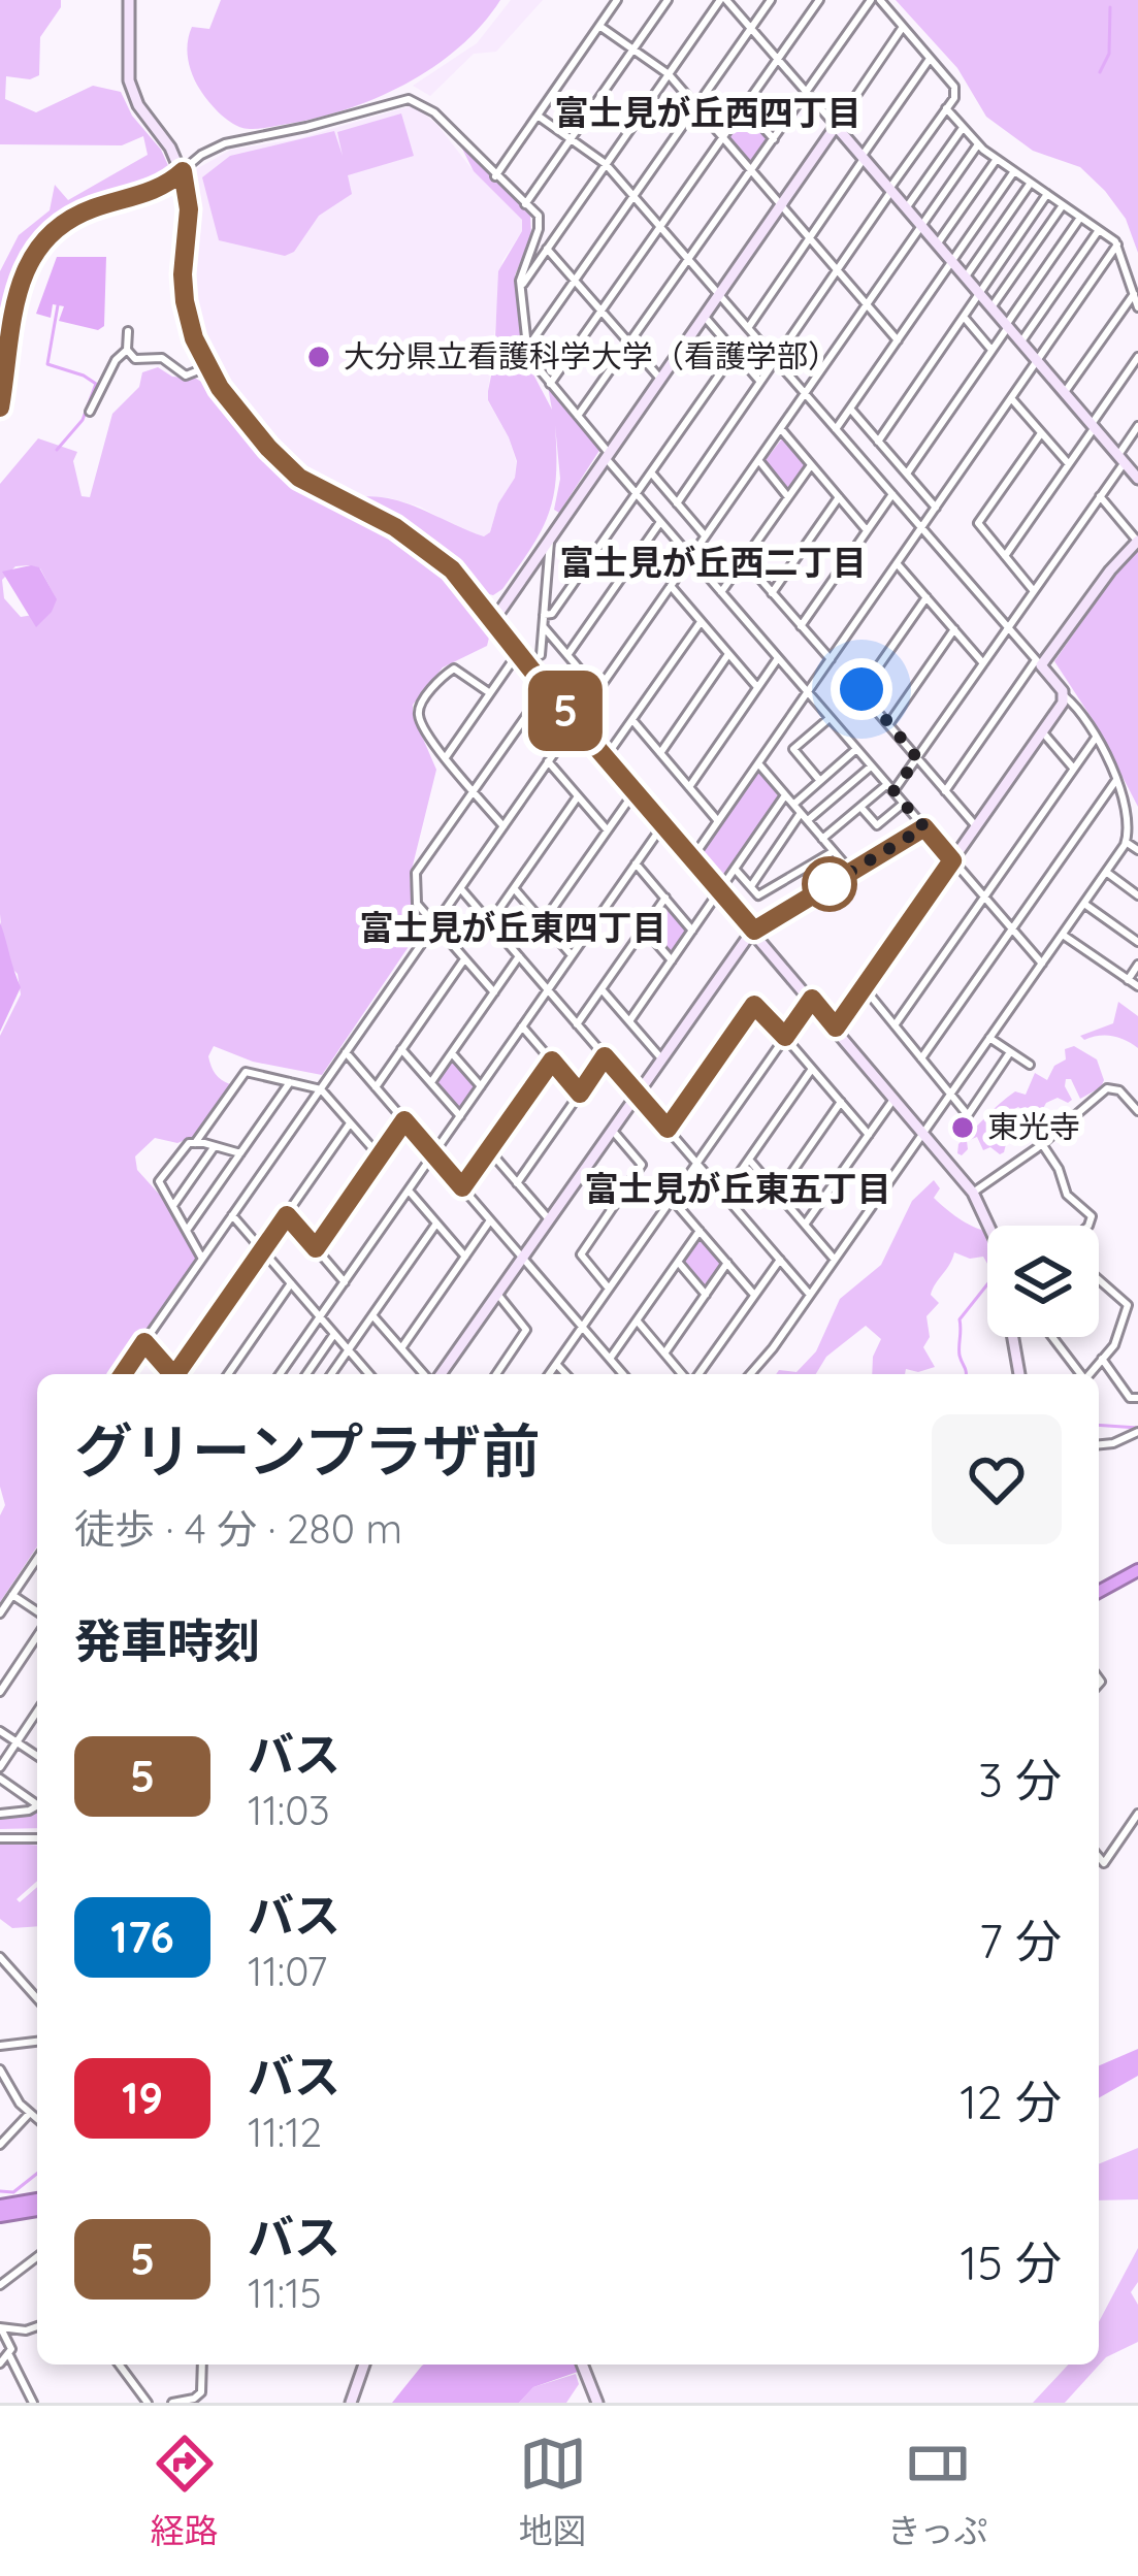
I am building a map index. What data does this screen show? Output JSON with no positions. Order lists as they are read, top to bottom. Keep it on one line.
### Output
{"districts":["富士見が丘西四丁目","富士見が丘西二丁目","富士見が丘東四丁目","富士見が丘東五丁目"],"places":["大分県立看護科学大学（看護学部）","東光寺"],"lines":["bus line 5"],"page":{"on_map":"5","heading":[["グリーンプラザ前","徒歩 · 4 分 · 280 m"],"発車時刻"],"list":[{"mark":"5","name":"バス","note":"11:03","value":"3 分"},{"mark":"176","name":"バス","note":"11:07","value":"7 分"},{"mark":"19","name":"バス","note":"11:12","value":"12 分"},{"mark":"5","name":"バス","note":"11:15","value":"15 分"}],"tabs":["経路","地図","きっぷ"]}}
